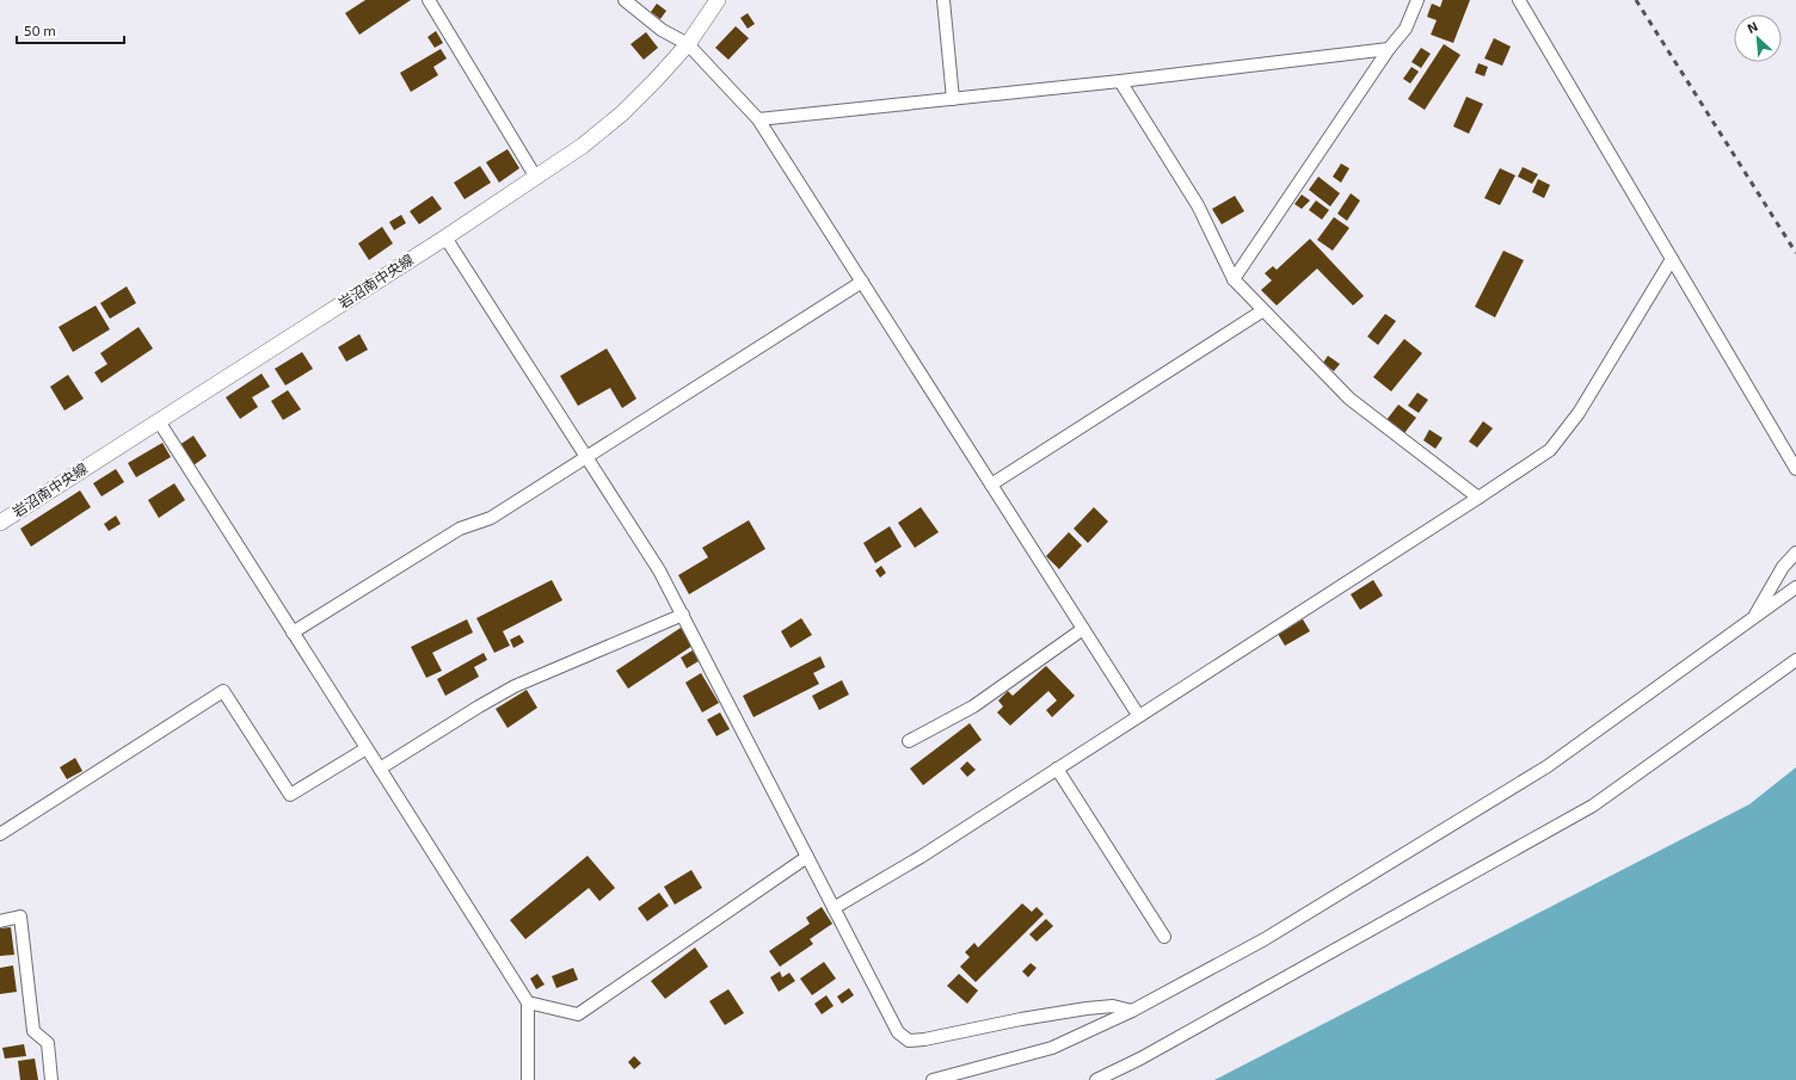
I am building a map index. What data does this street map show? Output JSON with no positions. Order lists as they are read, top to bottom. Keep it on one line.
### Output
{"streets":{"street":["岩沼南中央線"]},"scale_bar":"50 m","north":"top left"}
